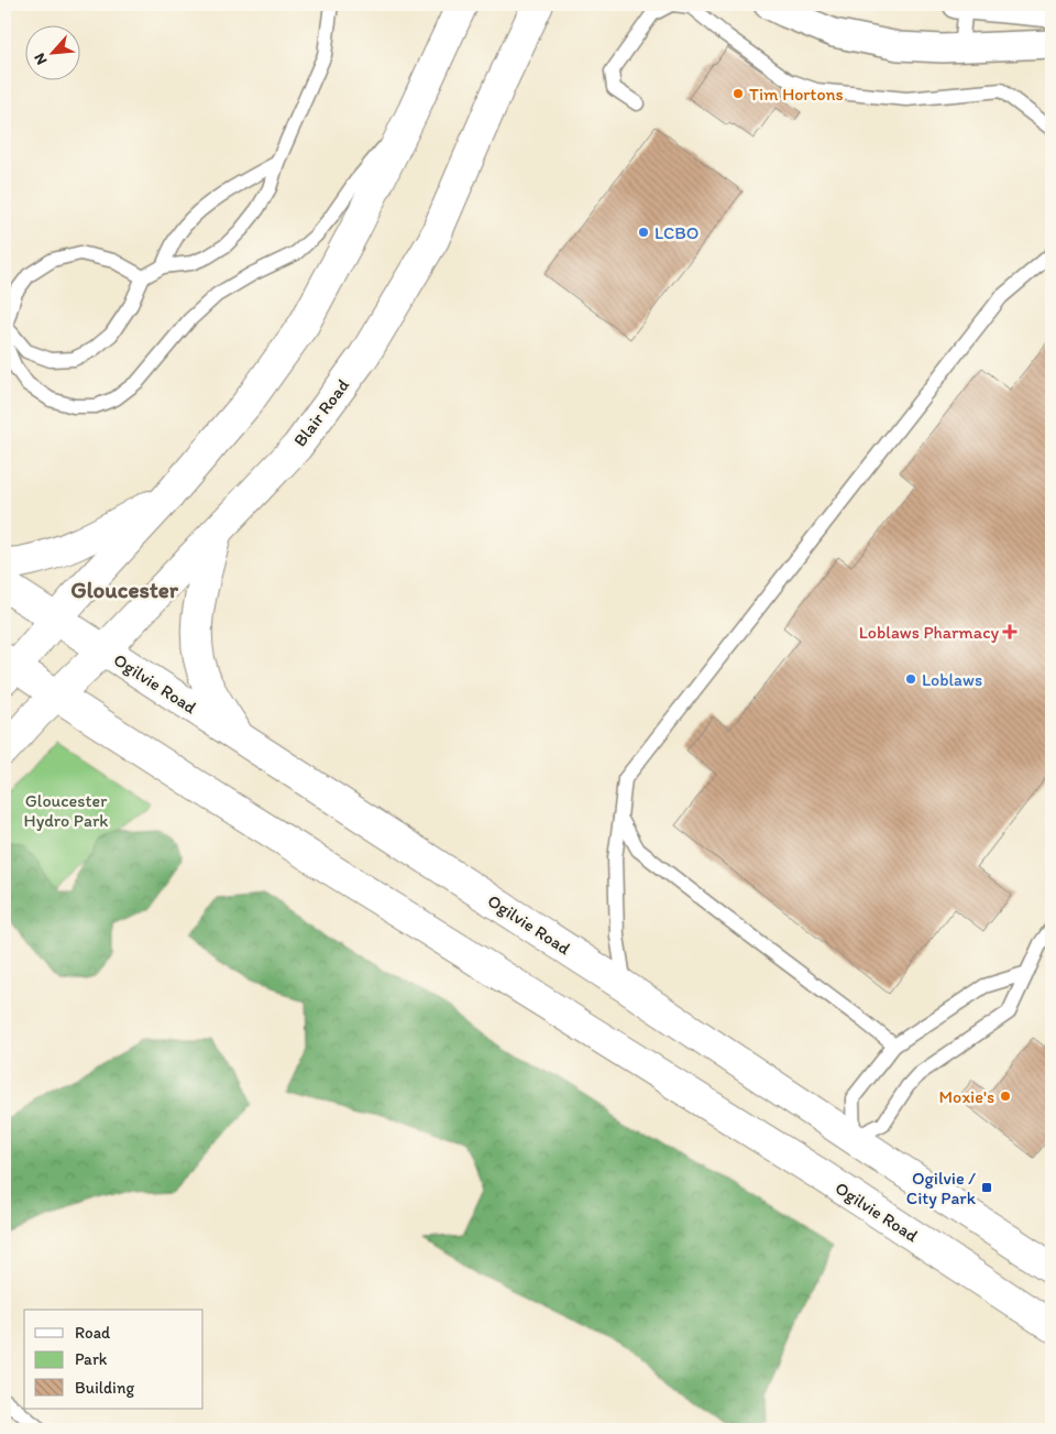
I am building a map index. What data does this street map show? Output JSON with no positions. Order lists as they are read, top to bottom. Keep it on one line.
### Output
{"streets":{"main road":["Blair Road","Ogilvie Road"]},"crossings":[["Blair Road","Ogilvie Road"]],"districts":["Gloucester"],"parks":["Gloucester Hydro Park"],"places":{"other":["Tim Hortons","LCBO","Loblaws","Moxie's"],"health":["Loblaws Pharmacy"],"transit":["Ogilvie / City Park"]},"legend":["Road","Park","Building"],"north":"bottom left"}
